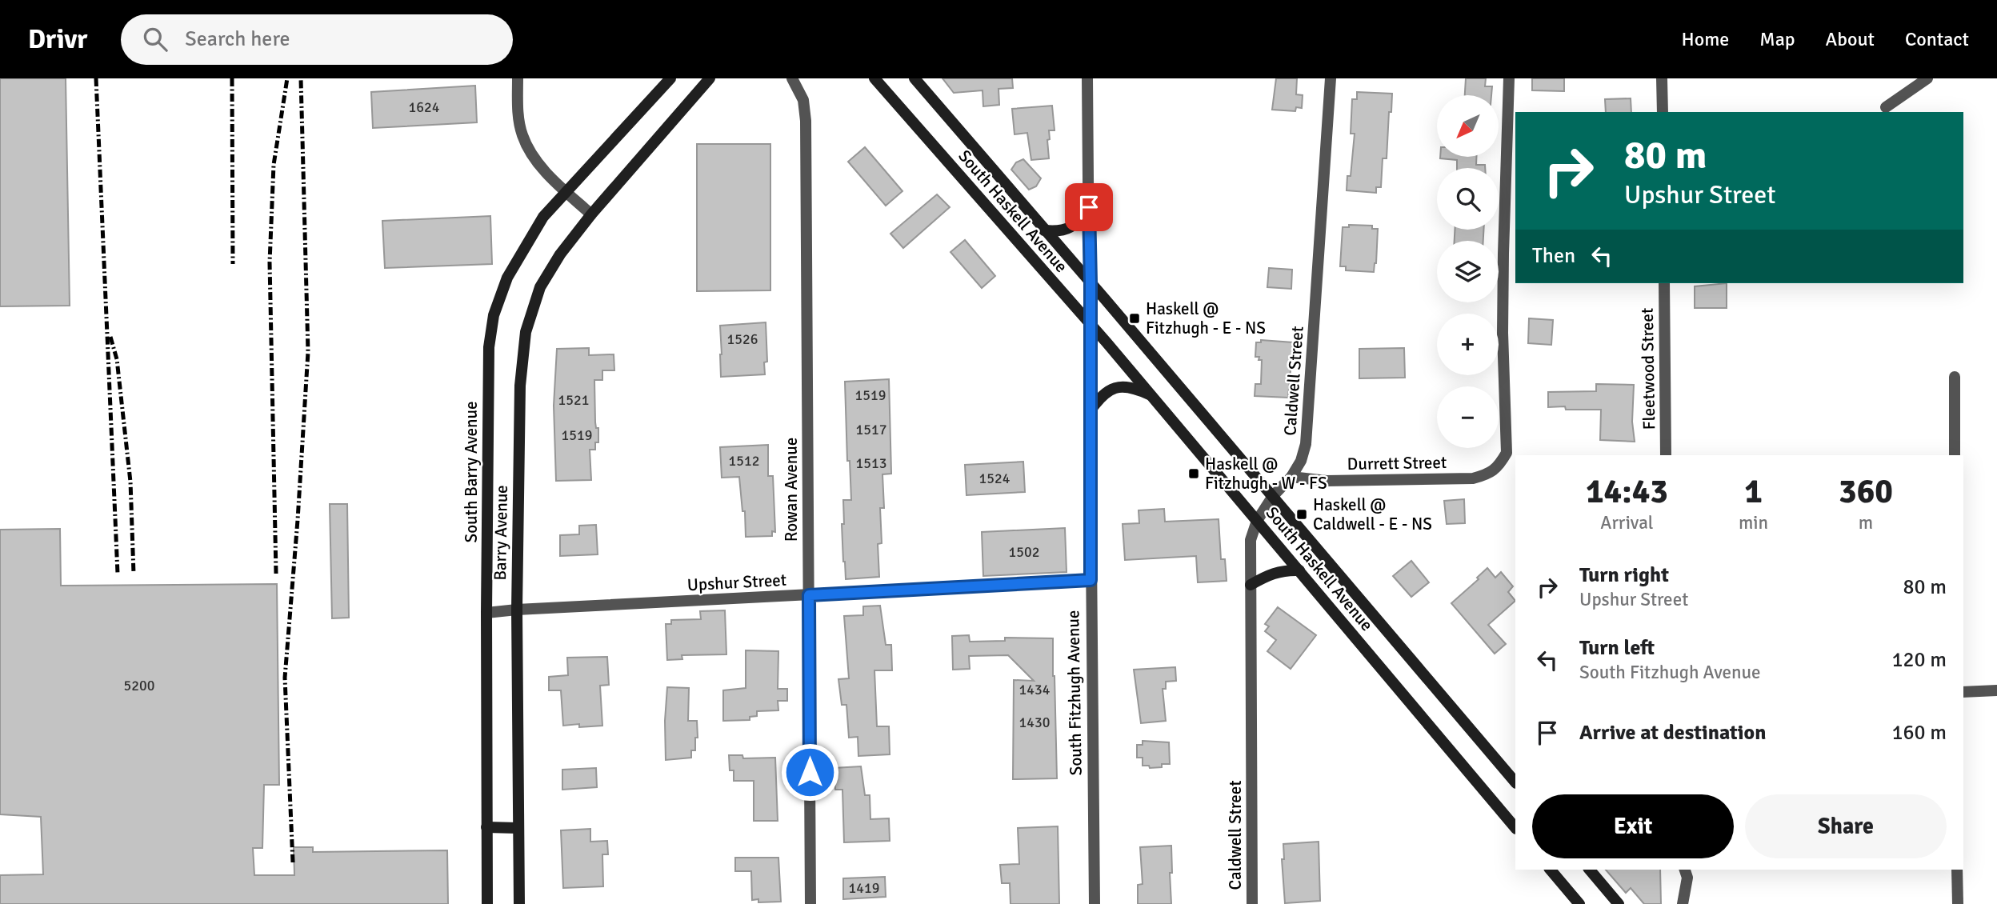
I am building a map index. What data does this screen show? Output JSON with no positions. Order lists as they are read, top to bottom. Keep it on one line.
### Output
{"streets":{"main road":["South Haskell Avenue","South Barry Avenue","Barry Avenue"],"street":["Fleetwood Street","Caldwell Street","Durrett Street","Rowan Avenue","Upshur Street","South Fitzhugh Avenue"]},"crossings":[["South Haskell Avenue","Caldwell Street"],["South Haskell Avenue","South Fitzhugh Avenue"],["Caldwell Street","Durrett Street"],["South Barry Avenue","Upshur Street"],["Rowan Avenue","Upshur Street"],["Barry Avenue","Upshur Street"],["Upshur Street","South Fitzhugh Avenue"]],"places":{"transit":["Haskell @ Fitzhugh - E - NS","Haskell @ Fitzhugh - W - FS","Haskell @ Caldwell - E - NS"]},"house_numbers":["1624","1526","1519","1521","1517","1519","1512","1513","1524","1502","5200","1434","1430","1419"],"north":"bottom left","page":{"header":"Drivr","search":"Search here","nav":["Home","Map","About","Contact"],"map_buttons":["+","−"],"turn":["80 m","Upshur Street"],"then":"Then","eta":["14:43","Arrival","1","min","360","m"],"list":[{"name":"Turn right","note":"Upshur Street","value":"80 m"},{"name":"Turn left","note":"South Fitzhugh Avenue","value":"120 m"},{"name":"Arrive at destination","value":"160 m"}],"buttons":["Exit","Share"]}}
